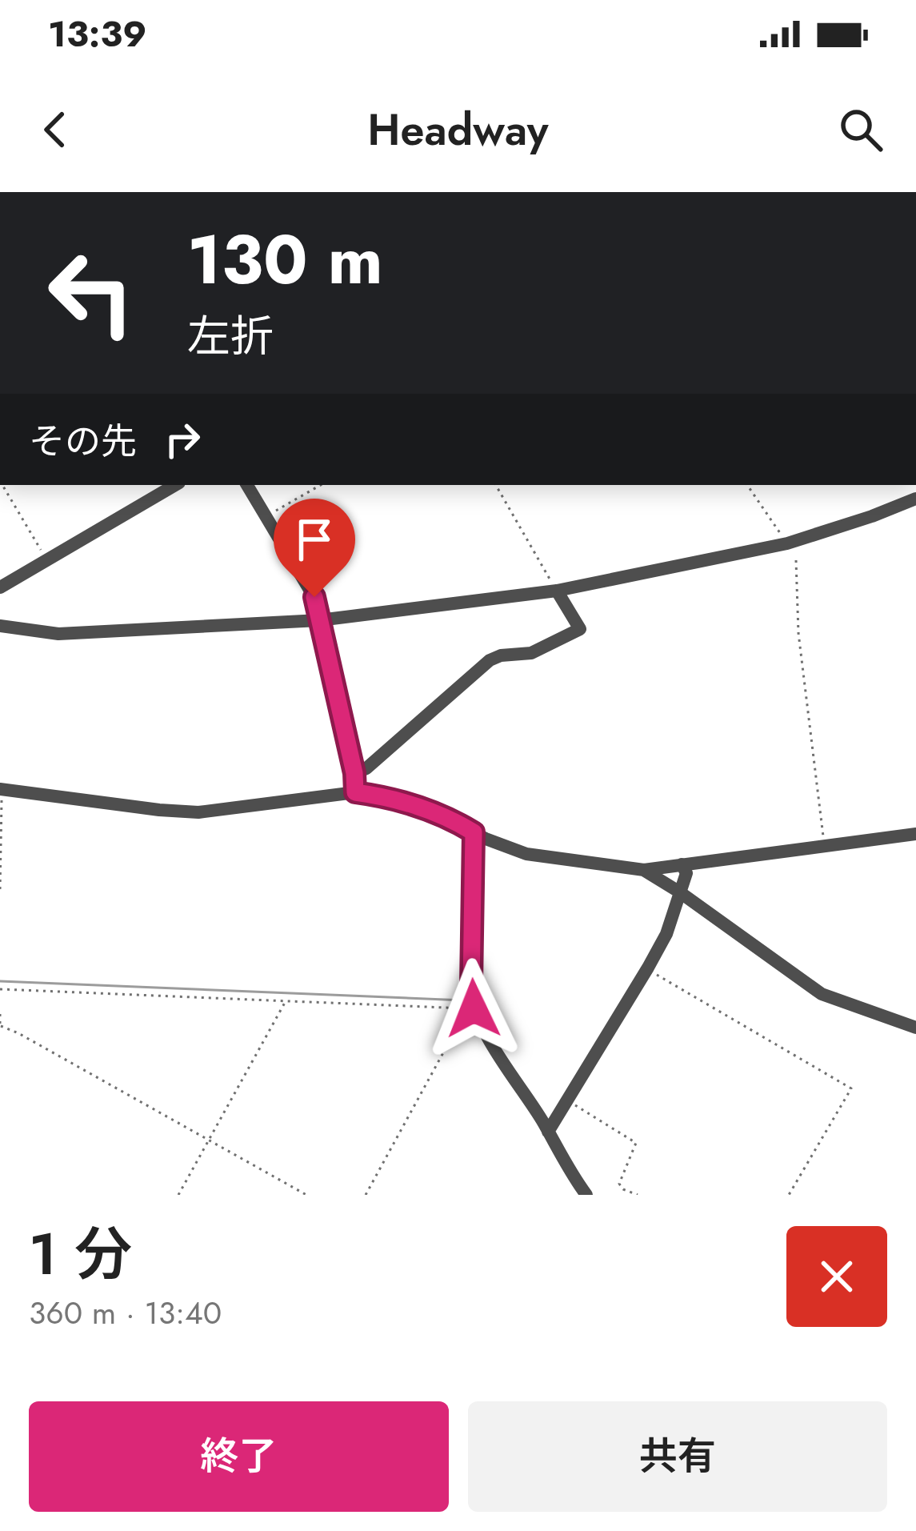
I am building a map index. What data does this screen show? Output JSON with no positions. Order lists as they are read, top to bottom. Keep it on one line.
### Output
{"page":{"status":"13:39","header":"Headway","turn":["130 m","左折"],"then":"その先","heading":["1 分","360 m · 13:40"],"buttons":["終了","共有"]}}
